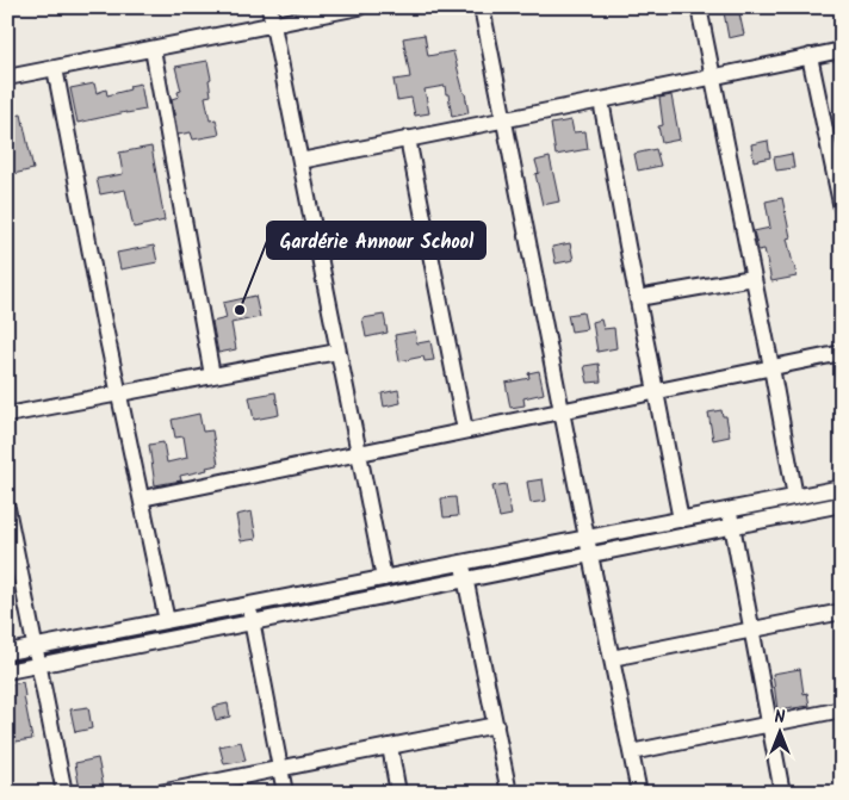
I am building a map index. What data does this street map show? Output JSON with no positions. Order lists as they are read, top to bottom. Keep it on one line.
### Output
{"places":["Gardérie Annour School"],"north":"top"}
